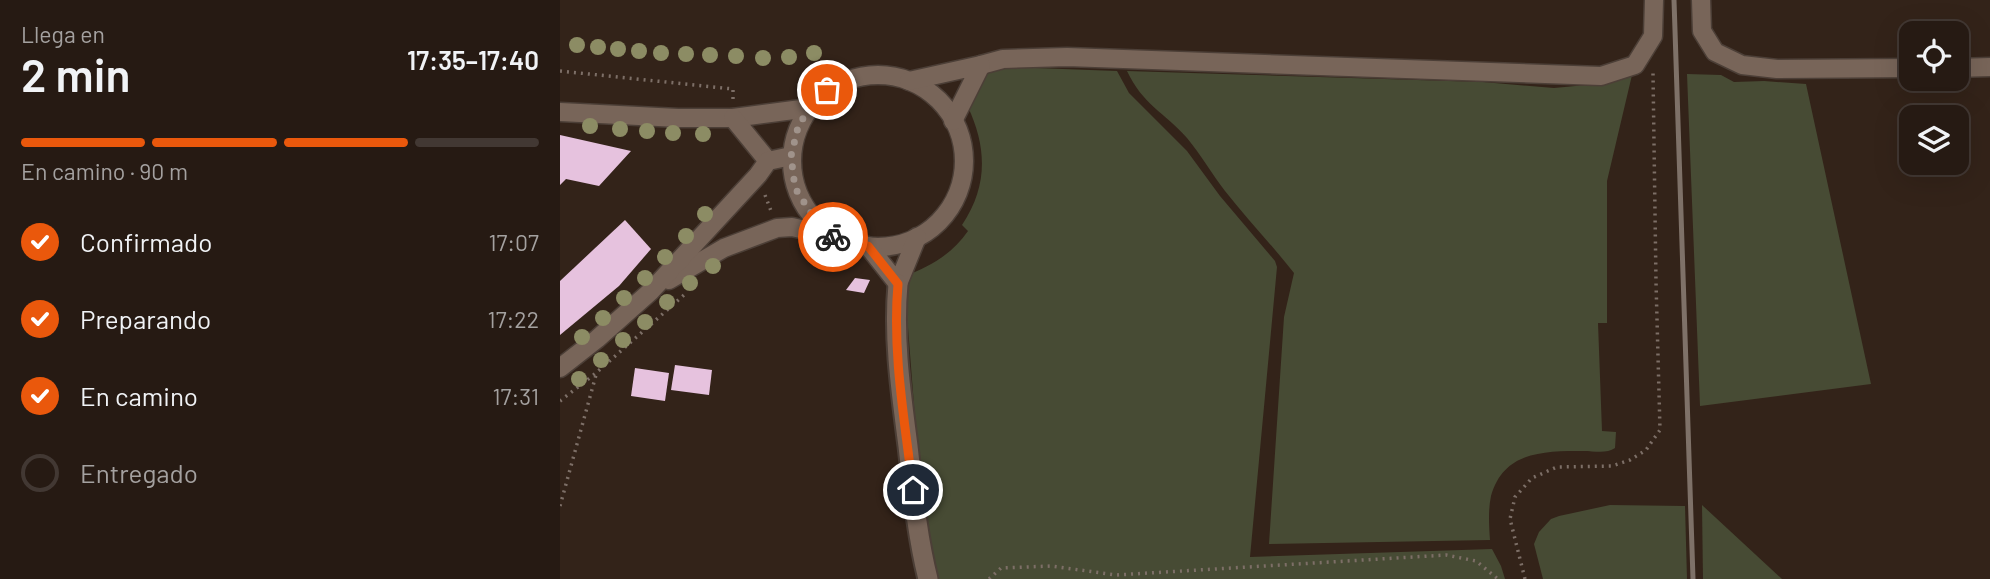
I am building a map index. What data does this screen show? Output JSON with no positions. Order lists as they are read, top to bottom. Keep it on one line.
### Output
{"page":{"heading":["2 min","Llega en","17:35–17:40"],"bar":"En camino · 90 m","list":[["Confirmado","17:07"],["Preparando","17:22"],["En camino","17:31"],"Entregado"]}}
